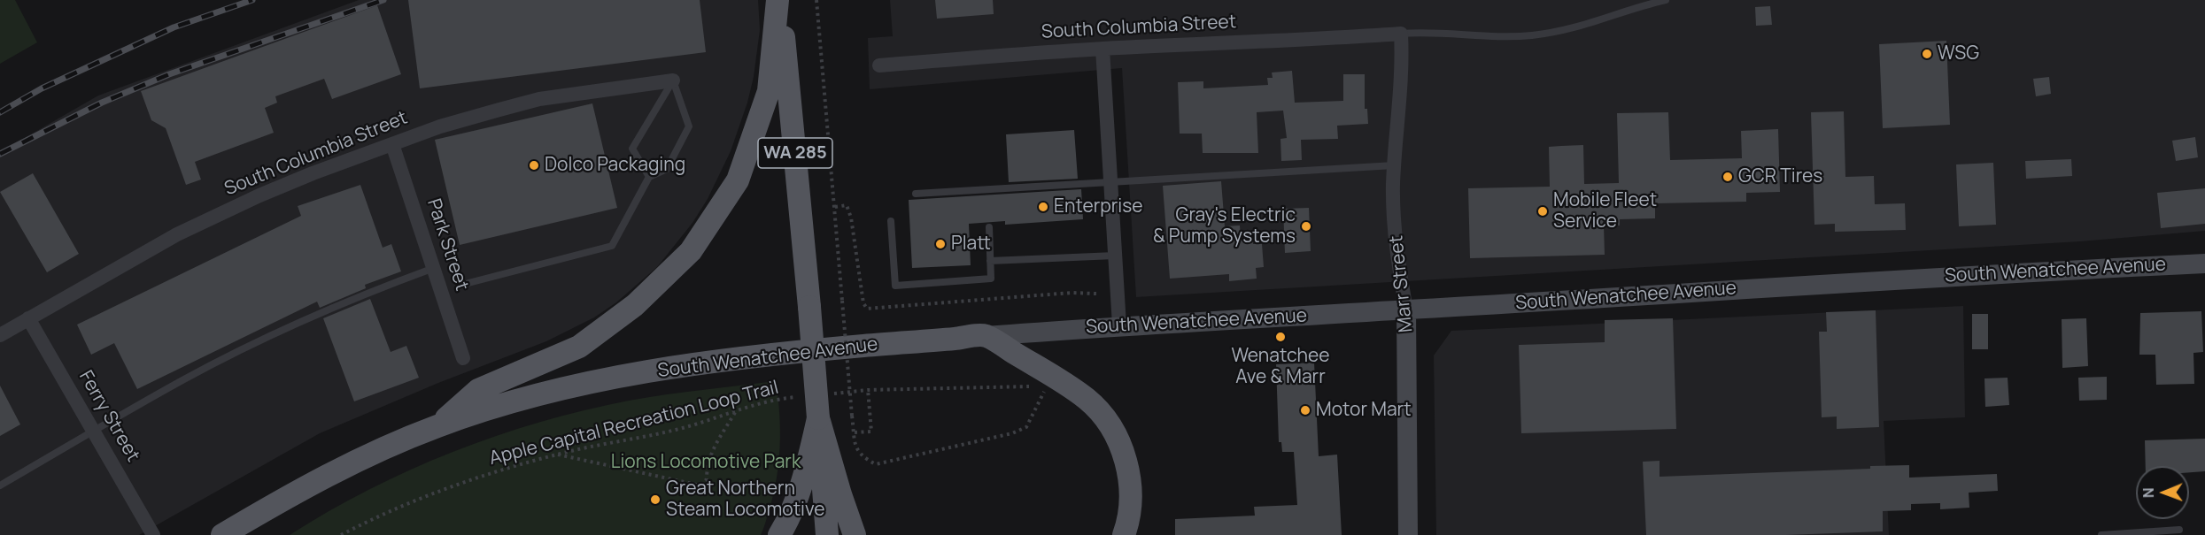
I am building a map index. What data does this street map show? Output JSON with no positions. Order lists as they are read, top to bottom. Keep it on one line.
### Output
{"streets":{"main road":["WA 285","South Wenatchee Avenue","Marr Street"],"street":["South Columbia Street","Park Street","Ferry Street"],"path":["Apple Capital Recreation Loop Trail"]},"crossings":[["South Columbia Street","Park Street"],["South Columbia Street","Marr Street"],["South Columbia Street","Ferry Street"],["South Wenatchee Avenue","Marr Street"]],"parks":["Lions Locomotive Park"],"places":["WSG","Dolco Packaging","GCR Tires","Enterprise","Mobile Fleet Service","Gray's Electric & Pump Systems","Platt","Wenatchee Ave & Marr","Motor Mart","Great Northern Steam Locomotive"],"north":"left"}
